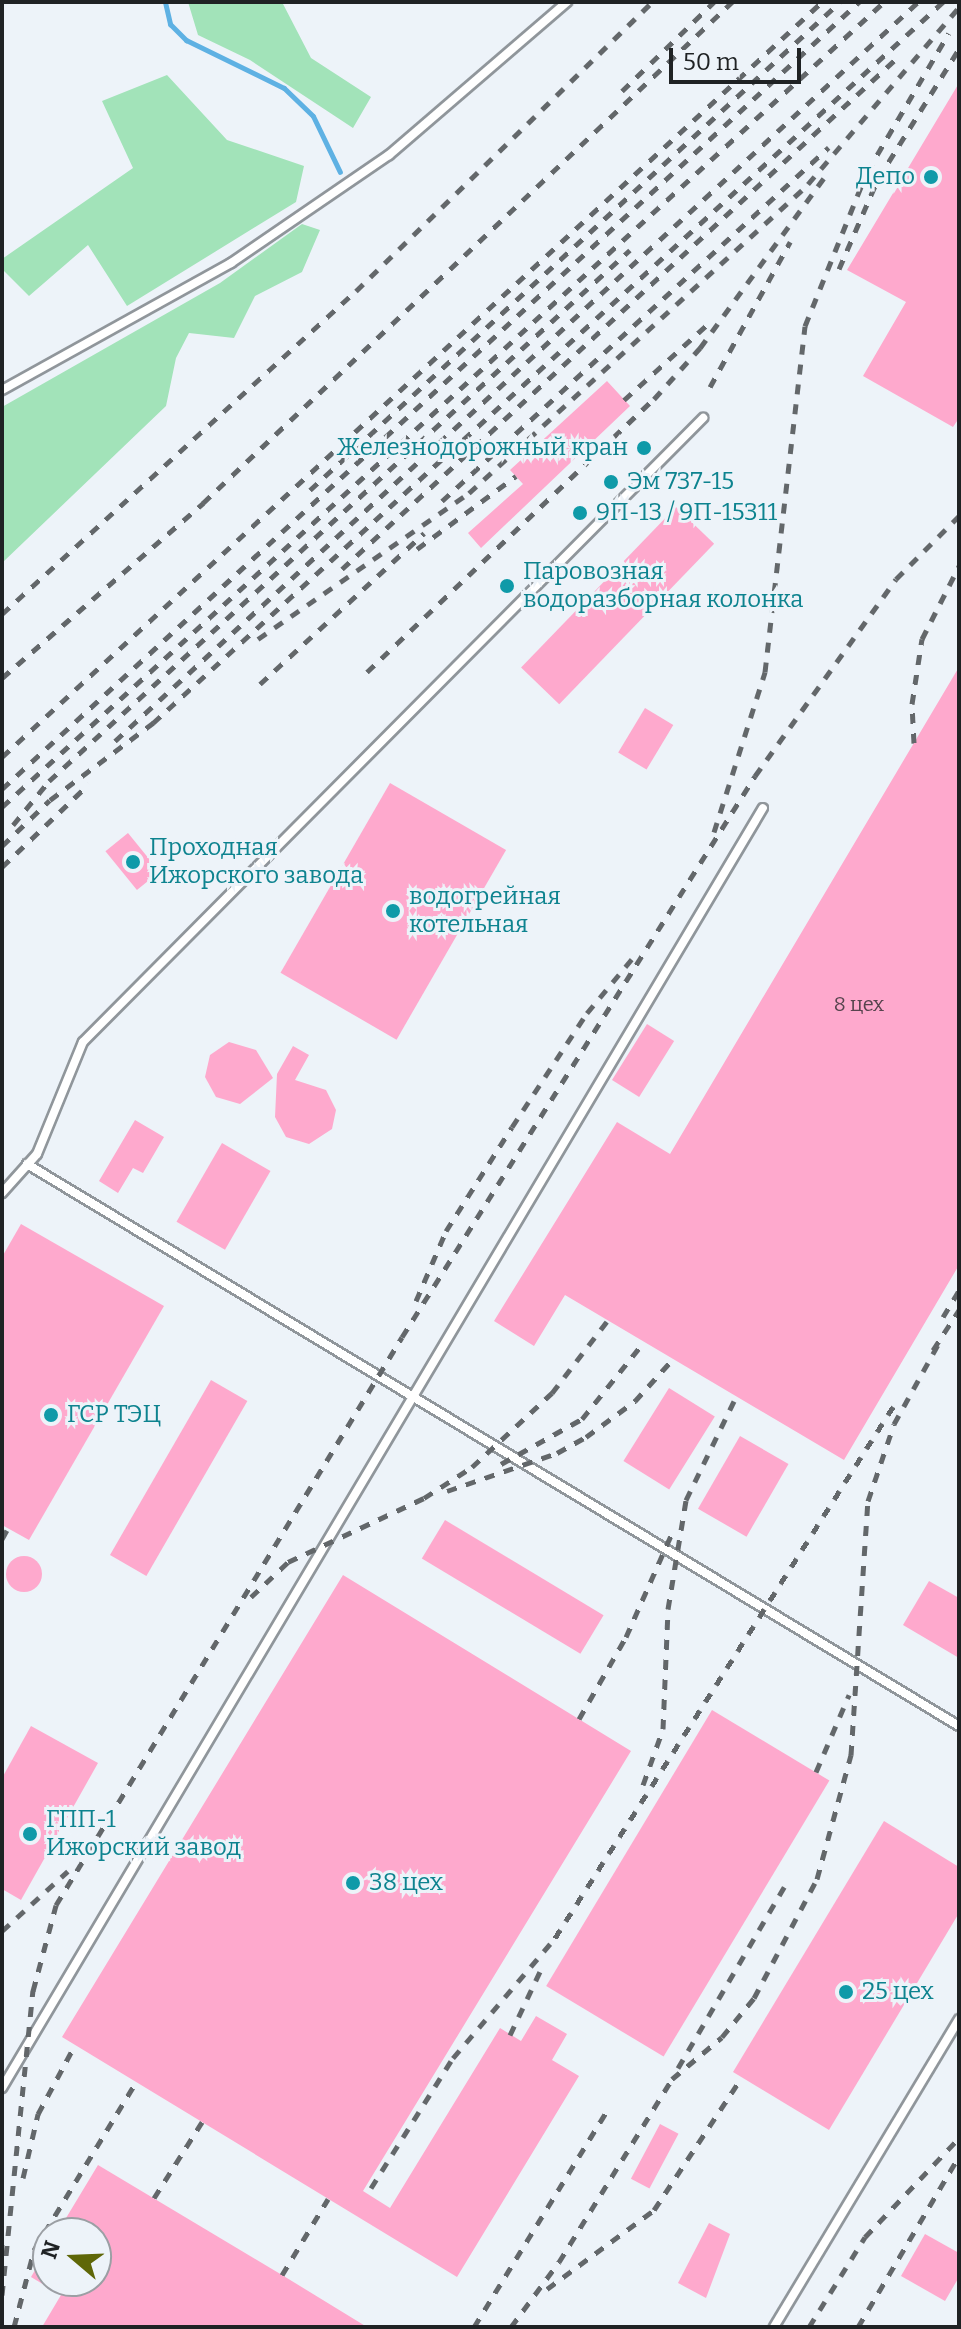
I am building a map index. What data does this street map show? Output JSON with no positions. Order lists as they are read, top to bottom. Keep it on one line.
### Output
{"places":["Депо","Железнодорожный кран","Эм 737-15","9П-13 / 9П-15311","Паровозная водоразборная колонка","Проходная Ижорского завода","водогрейная котельная","ГСР ТЭЦ","ГПП-1 Ижорский завод","38 цех","25 цех"],"house_numbers":["8 цех"],"scale_bar":"50 m","north":"left"}
